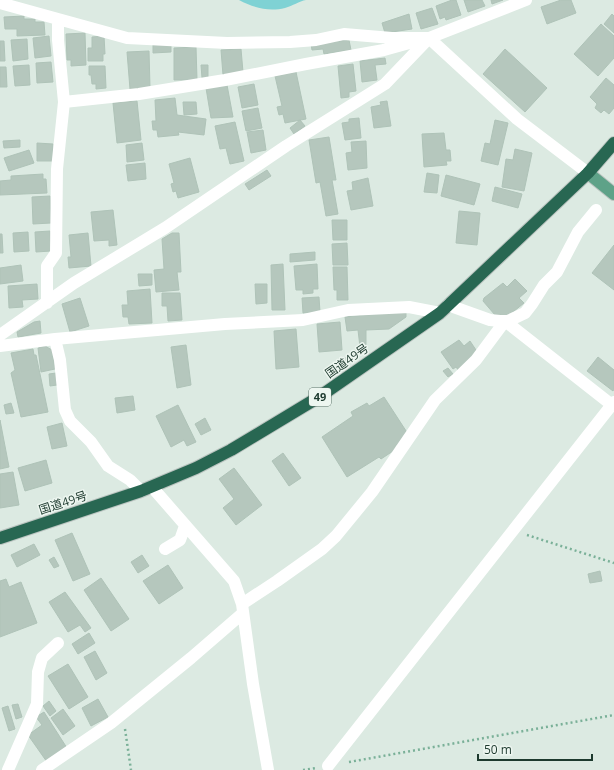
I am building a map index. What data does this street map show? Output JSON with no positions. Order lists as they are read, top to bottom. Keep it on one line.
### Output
{"streets":{"highway":["国道49号","49"]},"scale_bar":"50 m"}
